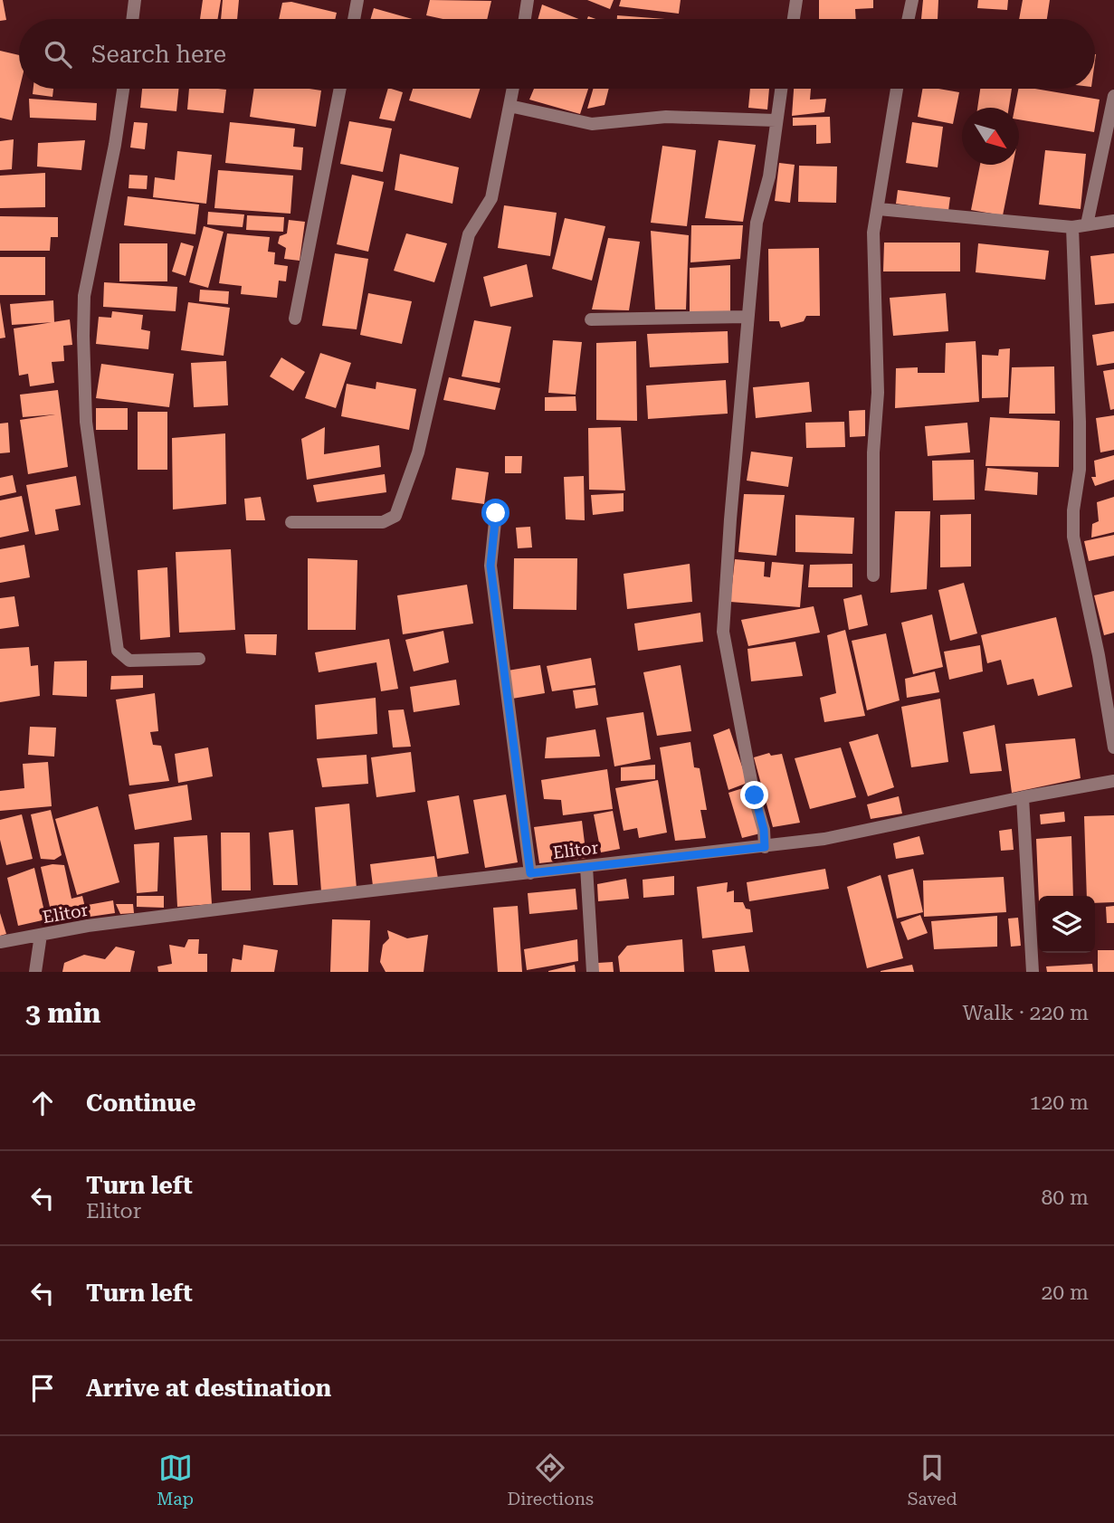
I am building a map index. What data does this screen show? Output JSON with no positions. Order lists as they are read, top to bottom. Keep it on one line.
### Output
{"streets":{"street":["Elitor"]},"north":"bottom right","page":{"search":"Search here","heading":["3 min","Walk · 220 m"],"list":[["Continue","120 m"],["Turn left","Elitor","80 m"],["Turn left","20 m"],"Arrive at destination"],"nav":["Map","Directions","Saved"]}}
